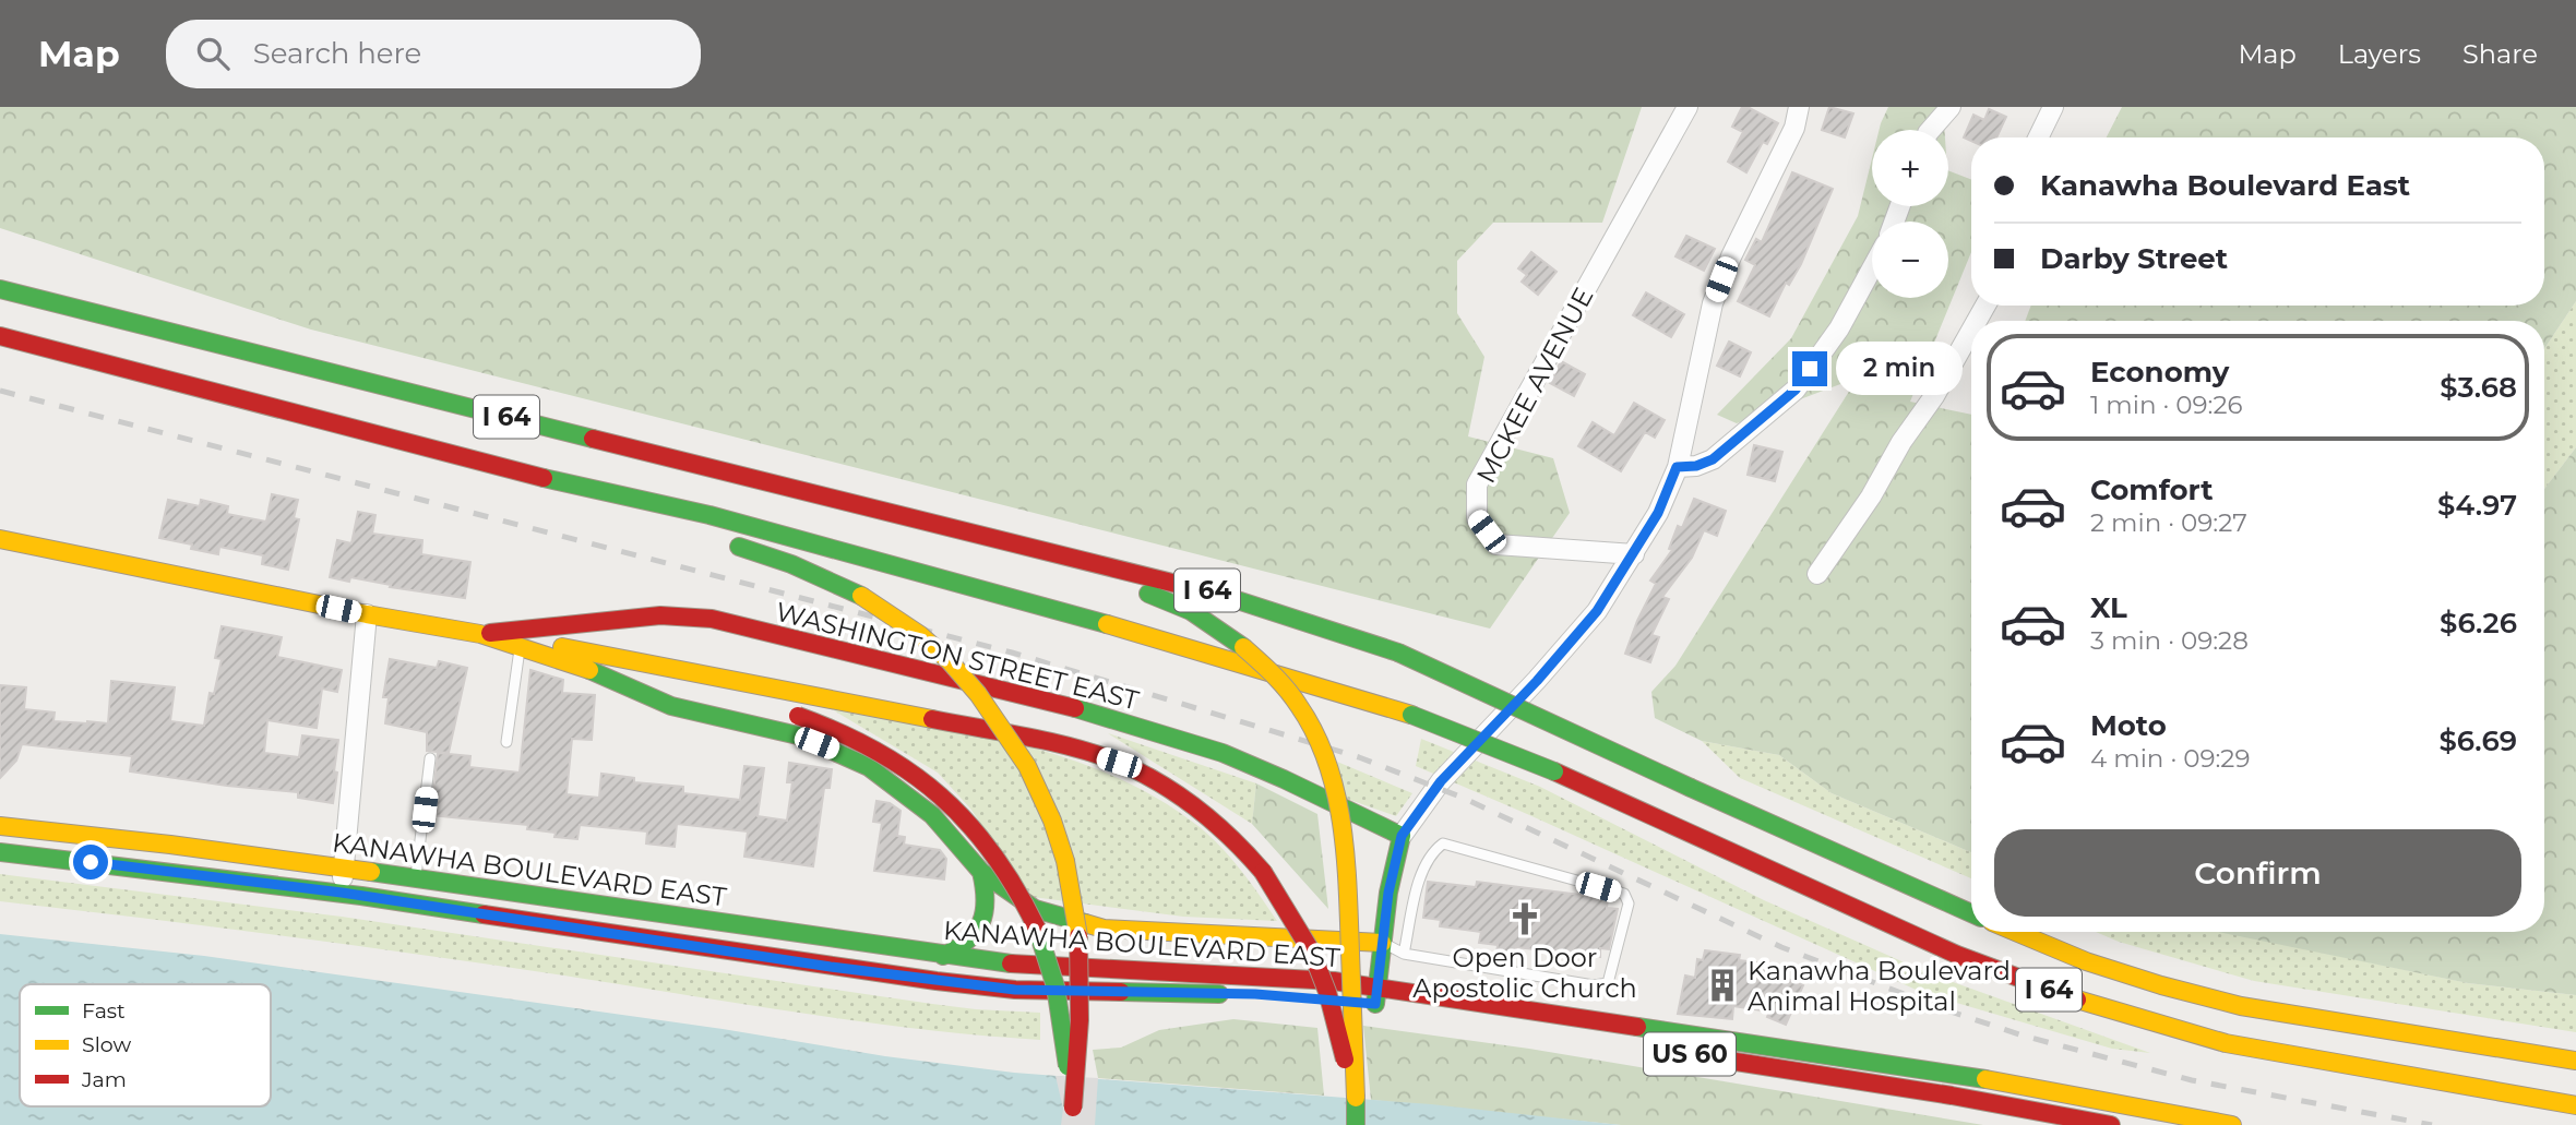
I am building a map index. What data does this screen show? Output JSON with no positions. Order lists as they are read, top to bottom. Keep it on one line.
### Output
{"streets":{"main road":["I 64","WASHINGTON STREET EAST","KANAWHA BOULEVARD EAST","US 60"],"street":["MCKEE AVENUE"]},"places":{"church":["Open Door Apostolic Church"],"building":["Kanawha Boulevard Animal Hospital"]},"legend":["Fast","Slow","Jam"],"page":{"header":"Map","search":"Search here","nav":["Map","Layers","Share"],"map_buttons":["+","−"],"banner":["Kanawha Boulevard East","Darby Street"],"list":[{"name":"Economy","note":"1 min · 09:26","value":"$3.68"},{"name":"Comfort","note":"2 min · 09:27","value":"$4.97"},{"name":"XL","note":"3 min · 09:28","value":"$6.26"},{"name":"Moto","note":"4 min · 09:29","value":"$6.69"}],"bubble":"2 min","buttons":"Confirm"}}
